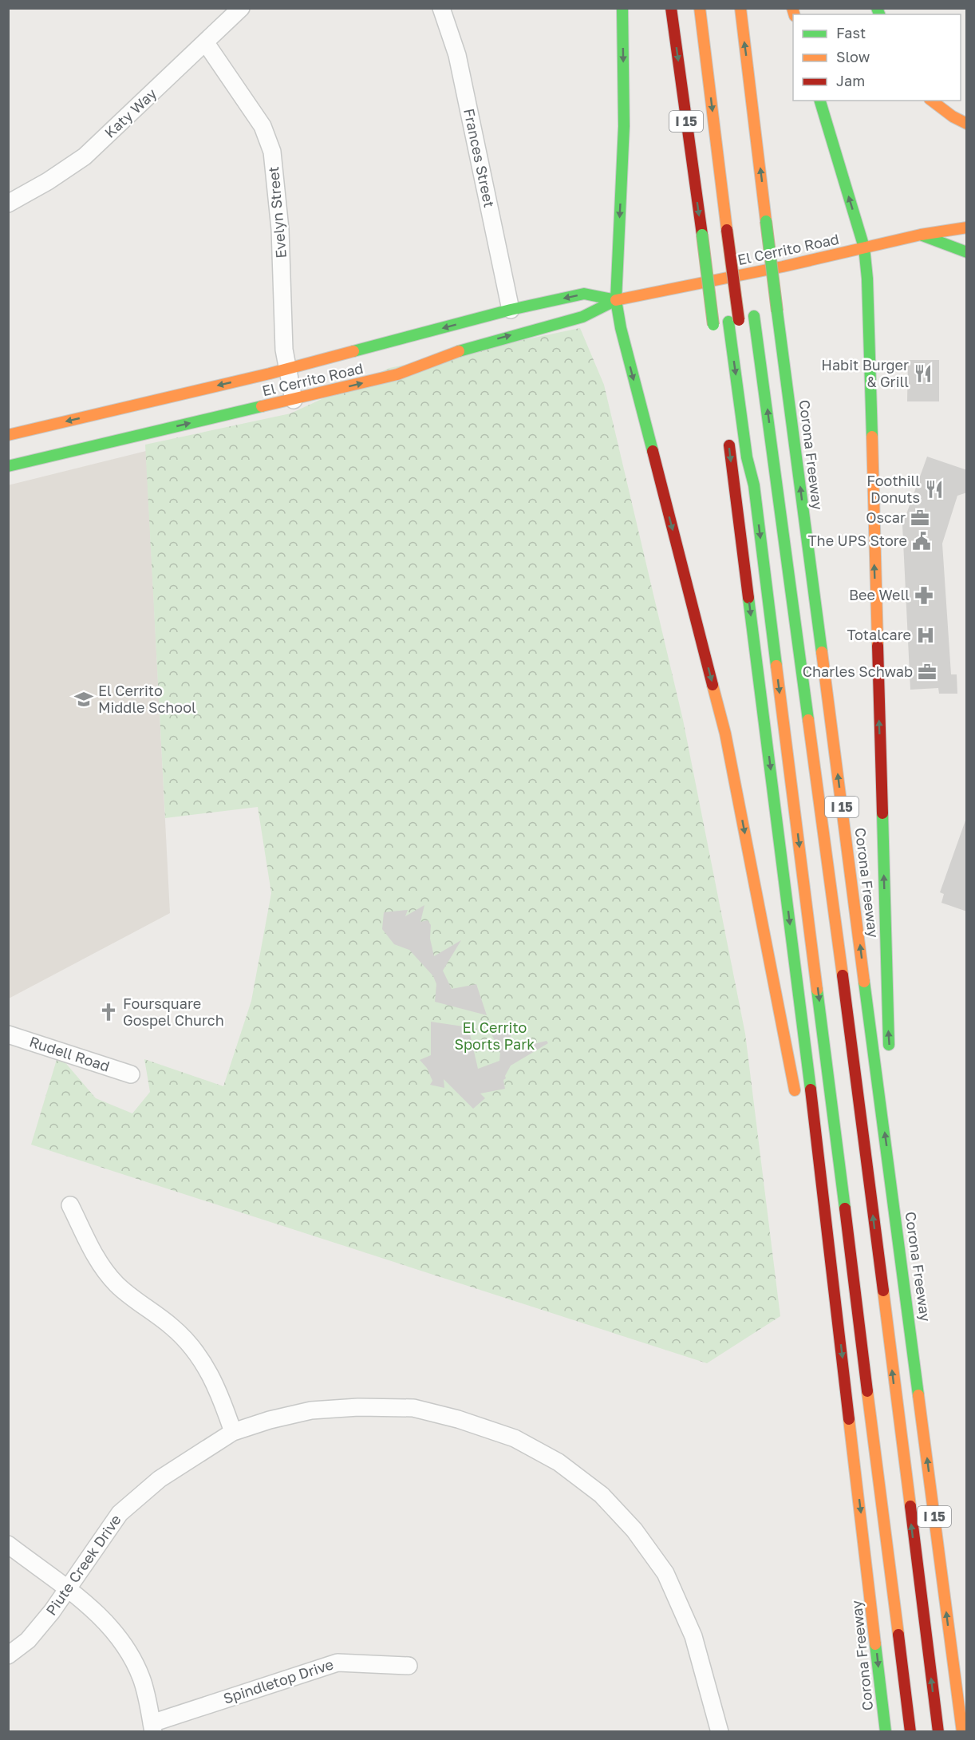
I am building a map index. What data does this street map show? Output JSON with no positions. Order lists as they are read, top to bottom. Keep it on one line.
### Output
{"streets":{"main road":["I 15","El Cerrito Road","Corona Freeway"],"street":["Katy Way","Frances Street","Evelyn Street","Rudell Road","Piute Creek Drive","Spindletop Drive"]},"crossings":[["Katy Way","Evelyn Street"],["Frances Street","El Cerrito Road"],["Evelyn Street","El Cerrito Road"]],"parks":["El Cerrito Sports Park"],"places":{"restaurant":["Habit Burger & Grill","Foothill Donuts"],"office":["Oscar","Charles Schwab"],"public building":["The UPS Store"],"pharmacy":["Bee Well"],"hospital":["Totalcare"],"school or university":["El Cerrito Middle School"],"church":["Foursquare Gospel Church"]},"legend":["Fast","Slow","Jam"]}
